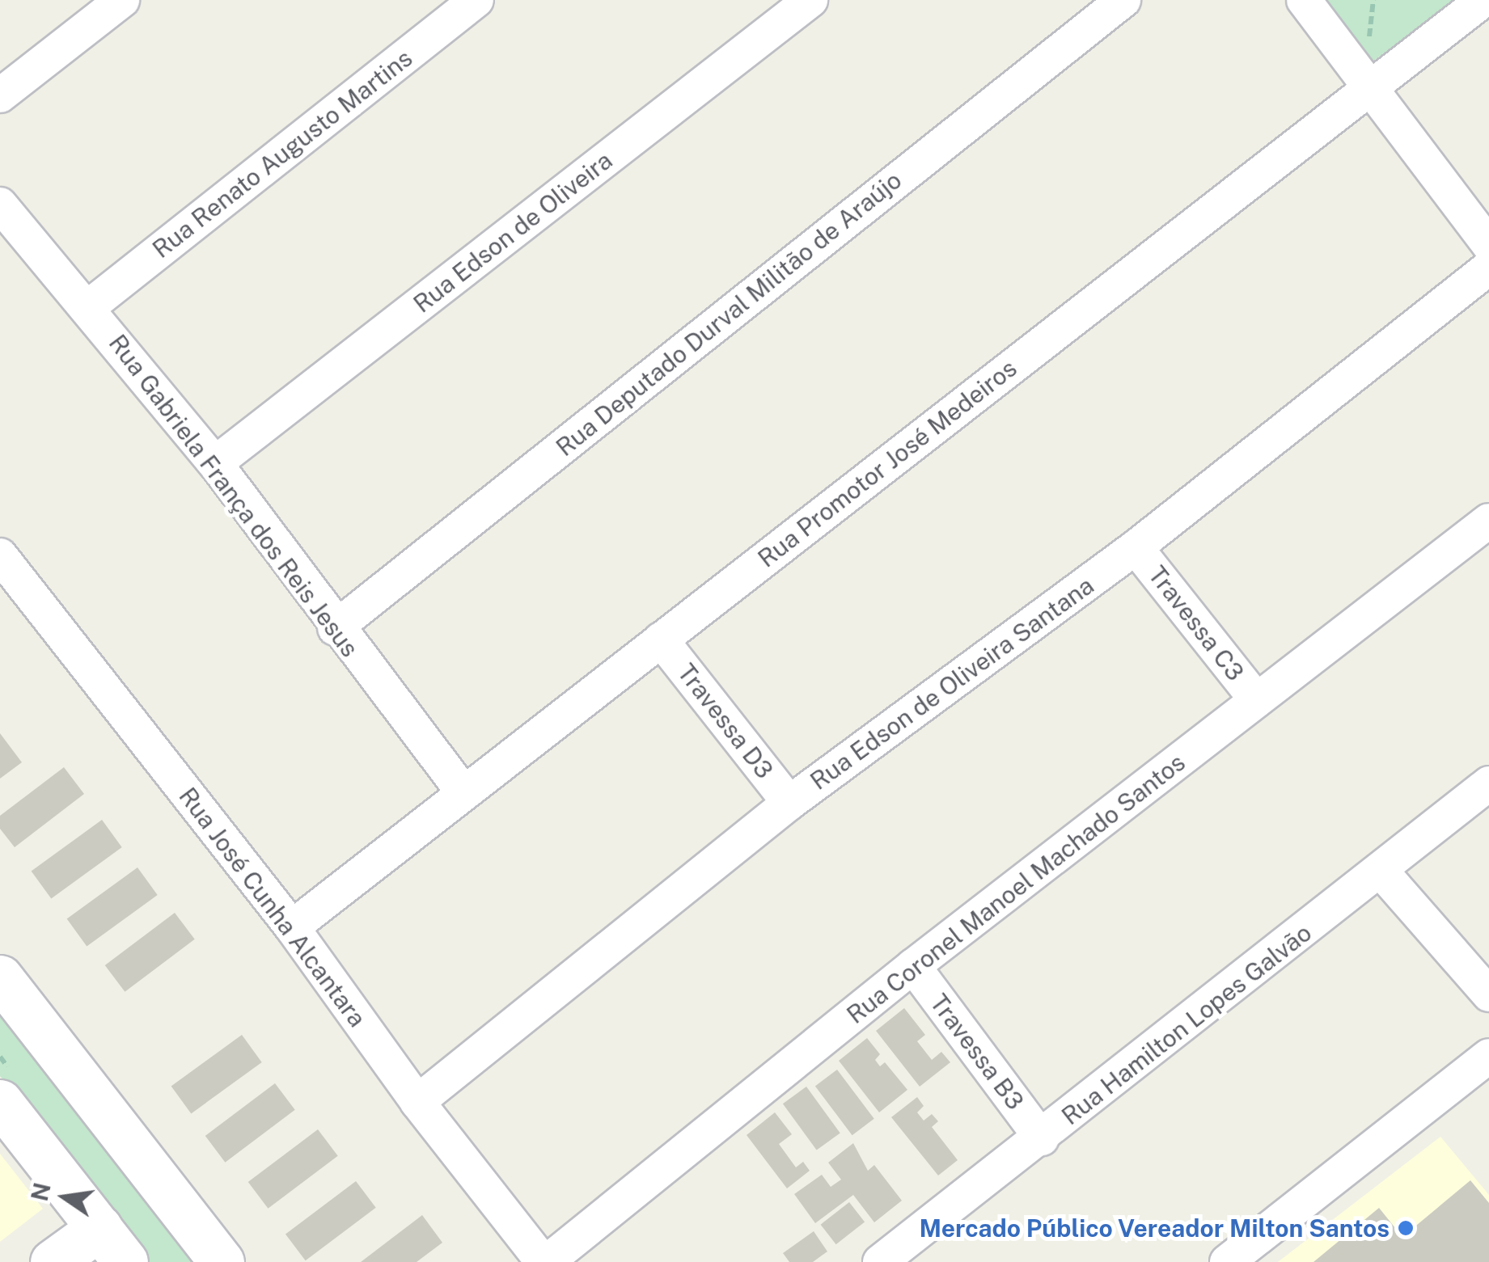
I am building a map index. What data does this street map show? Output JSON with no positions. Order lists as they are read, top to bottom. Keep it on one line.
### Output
{"streets":{"street":["Rua Renato Augusto Martins","Rua Edson de Oliveira","Rua Deputado Durval Militão de Araújo","Rua Promotor José Medeiros","Rua Gabriela França dos Reis Jesus","Travessa C3","Rua Edson de Oliveira Santana","Travessa D3","Rua Coronel Manoel Machado Santos","Rua José Cunha Alcantara","Rua Hamilton Lopes Galvão","Travessa B3"]},"crossings":[["Rua Renato Augusto Martins","Rua Gabriela França dos Reis Jesus"],["Rua Edson de Oliveira","Rua Gabriela França dos Reis Jesus"],["Rua Deputado Durval Militão de Araújo","Rua Gabriela França dos Reis Jesus"],["Rua Promotor José Medeiros","Rua Gabriela França dos Reis Jesus"],["Rua Promotor José Medeiros","Travessa D3"],["Rua Promotor José Medeiros","Rua José Cunha Alcantara"],["Travessa C3","Rua Edson de Oliveira Santana"],["Travessa C3","Rua Coronel Manoel Machado Santos"],["Rua Edson de Oliveira Santana","Travessa D3"],["Rua Edson de Oliveira Santana","Rua José Cunha Alcantara"],["Rua Coronel Manoel Machado Santos","Rua José Cunha Alcantara"],["Rua Coronel Manoel Machado Santos","Travessa B3"],["Rua Hamilton Lopes Galvão","Travessa B3"]],"places":["Mercado Público Vereador Milton Santos"],"north":"left"}
